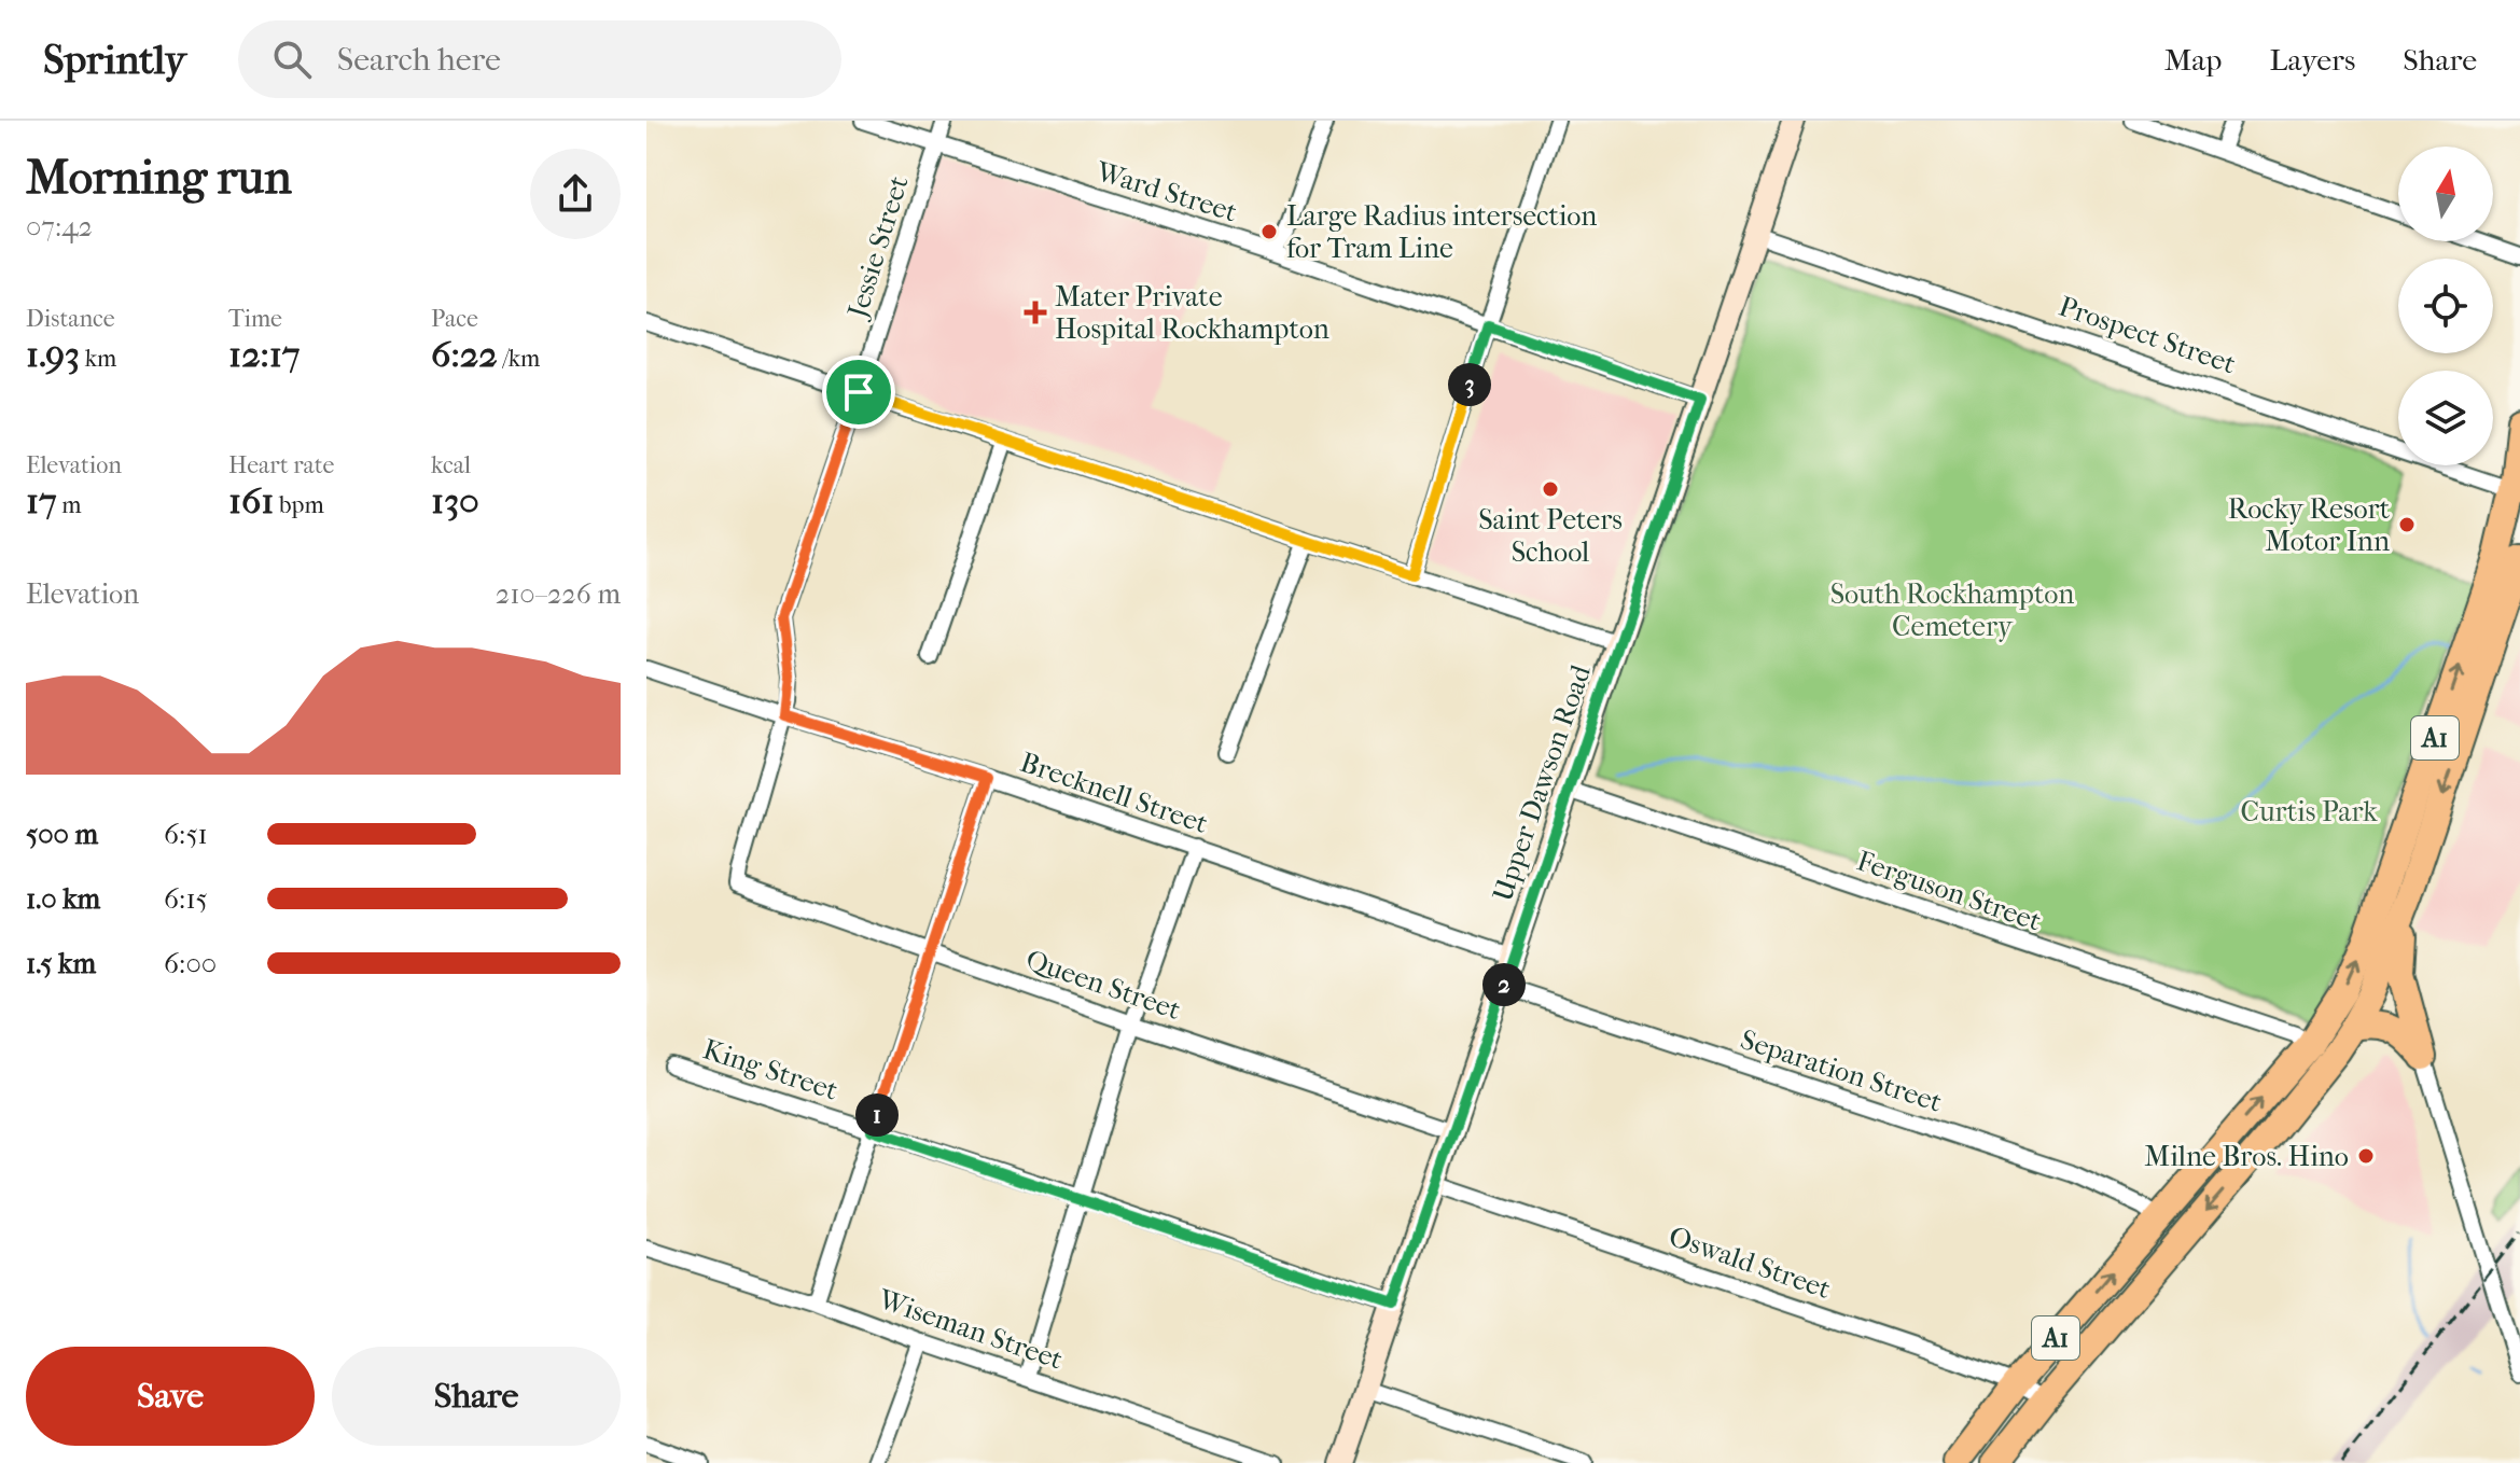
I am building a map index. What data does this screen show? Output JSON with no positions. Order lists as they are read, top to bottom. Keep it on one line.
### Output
{"streets":{"highway":["A1"],"street":["Ward Street","Jessie Street","Prospect Street","Upper Dawson Road","Brecknell Street","Ferguson Street","Queen Street","King Street","Separation Street","Oswald Street","Wiseman Street"]},"crossings":[["Ward Street","Jessie Street"],["Ward Street","Upper Dawson Road"],["Jessie Street","Brecknell Street"],["Jessie Street","Queen Street"],["Prospect Street","A1"],["Prospect Street","Upper Dawson Road"],["A1","Ferguson Street"],["A1","Separation Street"],["A1","Oswald Street"],["Upper Dawson Road","Brecknell Street"],["Upper Dawson Road","Ferguson Street"],["Upper Dawson Road","Queen Street"],["Upper Dawson Road","King Street"],["Upper Dawson Road","Separation Street"],["Upper Dawson Road","Oswald Street"]],"parks":["South Rockhampton Cemetery","Curtis Park"],"places":{"other":["Large Radius intersection for Tram Line","Saint Peters School","Rocky Resort Motor Inn","Milne Bros. Hino"],"health":["Mater Private Hospital Rockhampton"]},"north":"top","page":{"header":"Sprintly","search":"Search here","nav":["Map","Layers","Share"],"heading":["Morning run","07:42"],"stats":[["Distance","1.93 km"],["Time","12:17"],["Pace","6:22 /km"],["Elevation","17 m"],["Heart rate","161 bpm"],["kcal","130"]],"pins":["3","2","1"],"chart":["Elevation","210–226 m"],"list":[{"name":"500 m","note":"6:51"},{"name":"1.0 km","note":"6:15"},{"name":"1.5 km","note":"6:00"}],"buttons":["Save","Share"]}}
